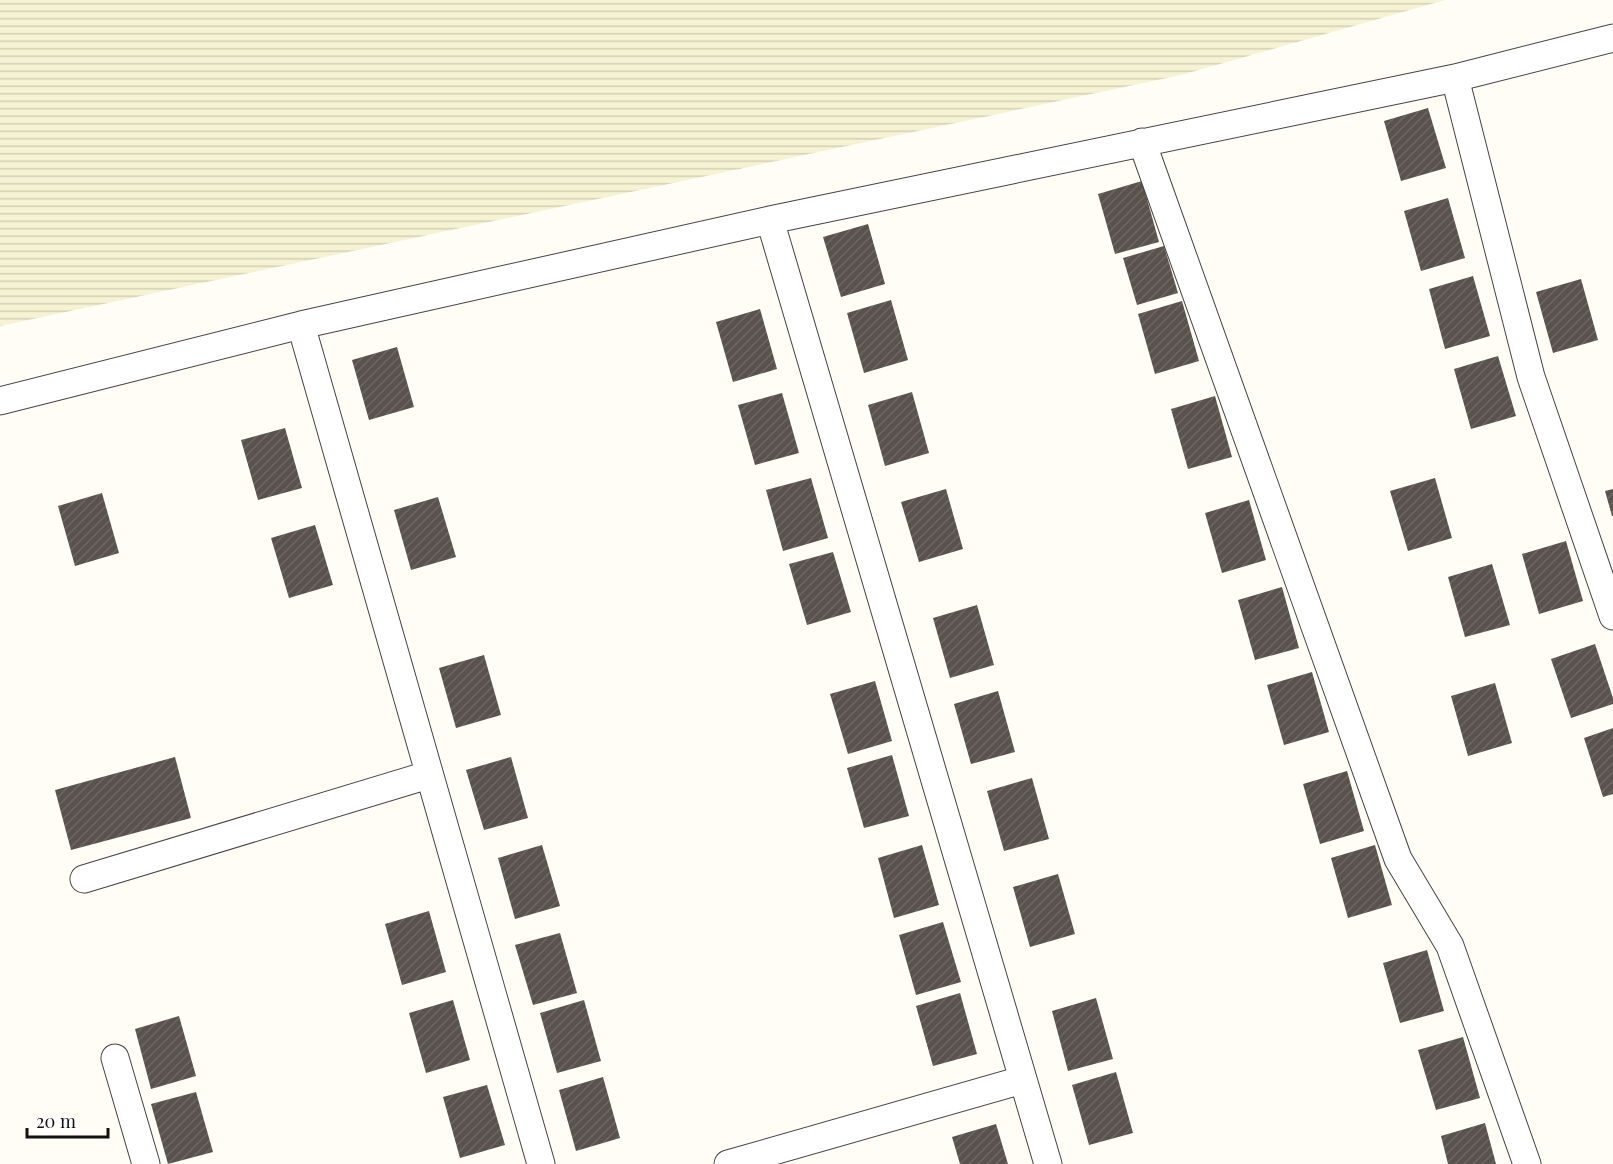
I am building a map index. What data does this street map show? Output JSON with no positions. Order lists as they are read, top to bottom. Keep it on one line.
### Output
{"scale_bar":"20 m"}
